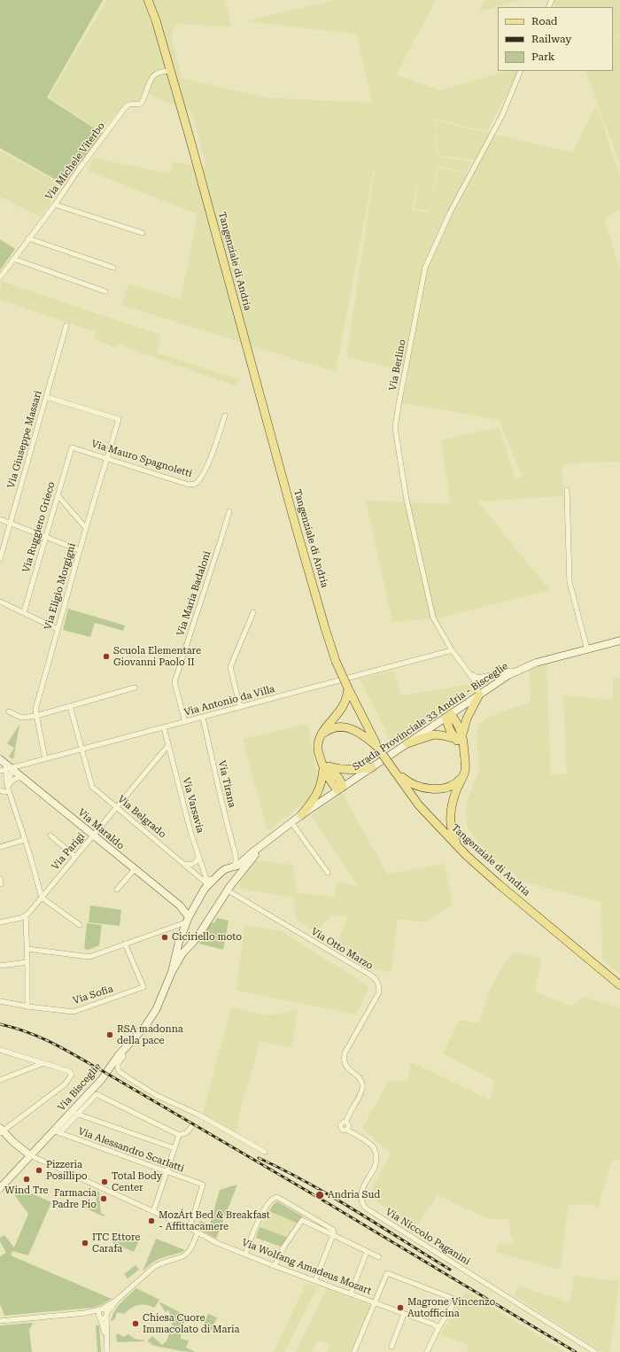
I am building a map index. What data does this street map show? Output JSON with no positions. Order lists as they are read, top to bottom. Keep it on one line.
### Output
{"streets":{"main road":["Tangenziale di Andria","Strada Provinciale 33 Andria - Bisceglie","Via Maraldo","Via Bisceglie"],"street":["Via Michele Viterbo","Via Berlino","Via Giuseppe Massari","Via Mauro Spagnoletti","Via Ruggiero Grieco","Via Eligio Morgigni","Via Maria Badaloni","Via Antonio da Villa","Via Tirana","Via Varsavia","Via Belgrado","Via Parigi","Via Otto Marzo","Via Sofia","Via Alessandro Scarlatti","Via Niccolo Paganini","Via Wolfang Amadeus Mozart"]},"crossings":[["Via Michele Viterbo","Tangenziale di Andria"],["Via Berlino","Via Antonio da Villa"],["Via Berlino","Strada Provinciale 33 Andria - Bisceglie"],["Via Giuseppe Massari","Via Eligio Morgigni"],["Via Mauro Spagnoletti","Via Ruggiero Grieco"],["Via Mauro Spagnoletti","Via Eligio Morgigni"],["Via Eligio Morgigni","Via Antonio da Villa"],["Via Maria Badaloni","Via Antonio da Villa"],["Via Antonio da Villa","Via Tirana"],["Via Antonio da Villa","Via Varsavia"],["Via Antonio da Villa","Via Belgrado"],["Via Antonio da Villa","Via Maraldo"],["Strada Provinciale 33 Andria - Bisceglie","Via Bisceglie"],["Via Varsavia","Via Parigi"],["Via Varsavia","Via Bisceglie"],["Via Belgrado","Via Parigi"],["Via Belgrado","Via Bisceglie"],["Via Maraldo","Via Parigi"],["Via Maraldo","Via Bisceglie"],["Via Otto Marzo","Via Bisceglie"],["Via Otto Marzo","Via Niccolo Paganini"],["Via Bisceglie","Via Alessandro Scarlatti"],["Via Bisceglie","Via Wolfang Amadeus Mozart"],["Via Alessandro Scarlatti","Via Wolfang Amadeus Mozart"]],"places":["Scuola Elementare Giovanni Paolo II","Ciciriello moto","RSA madonna della pace","Pizzeria Posillipo","Wind Tre","Total Body Center","Andria Sud","Farmacia Padre Pio","MozÁrt Bed & Breakfast - Affittacamere","ITC Ettore Carafa","Magrone Vincenzo Autofficina","Chiesa Cuore Immacolato di Maria"],"legend":["Road","Railway","Park"]}
